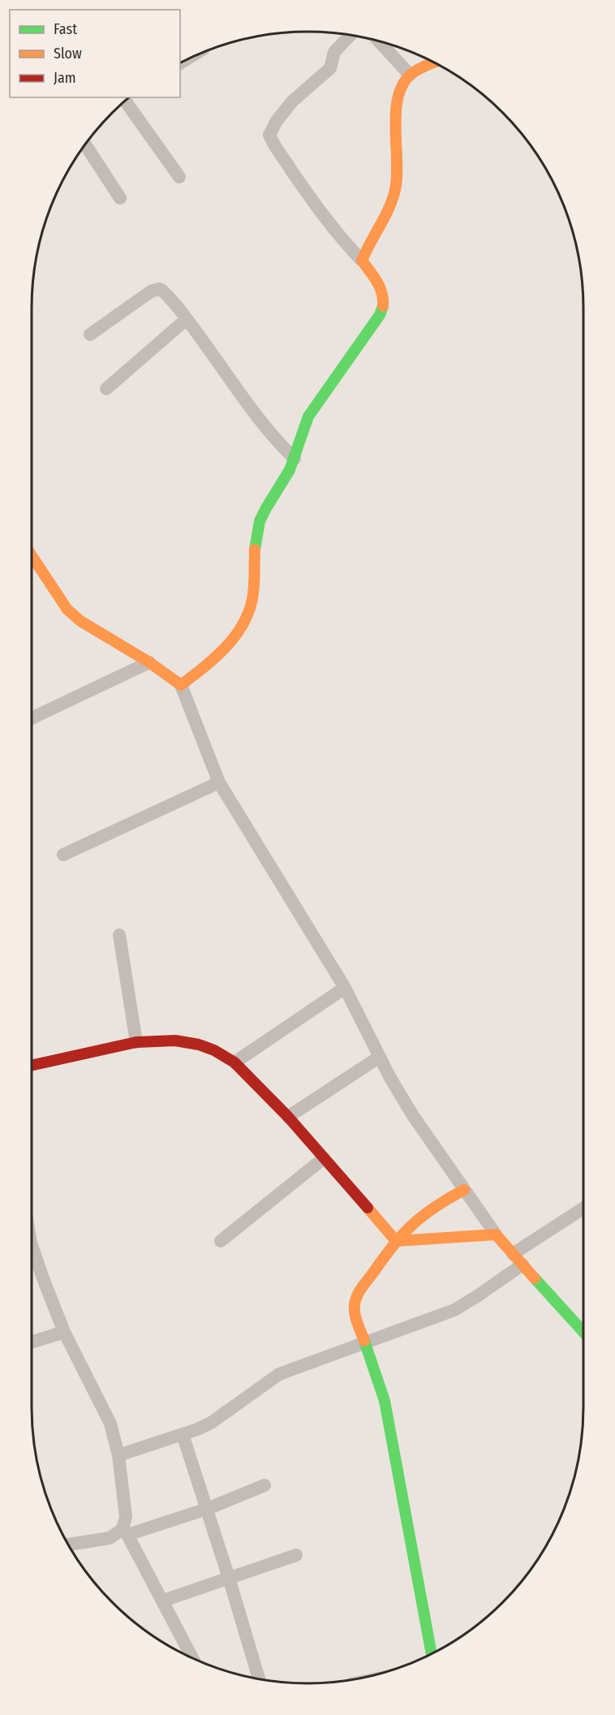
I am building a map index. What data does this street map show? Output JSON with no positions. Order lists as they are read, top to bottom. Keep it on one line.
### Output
{"legend":["Fast","Slow","Jam"]}
